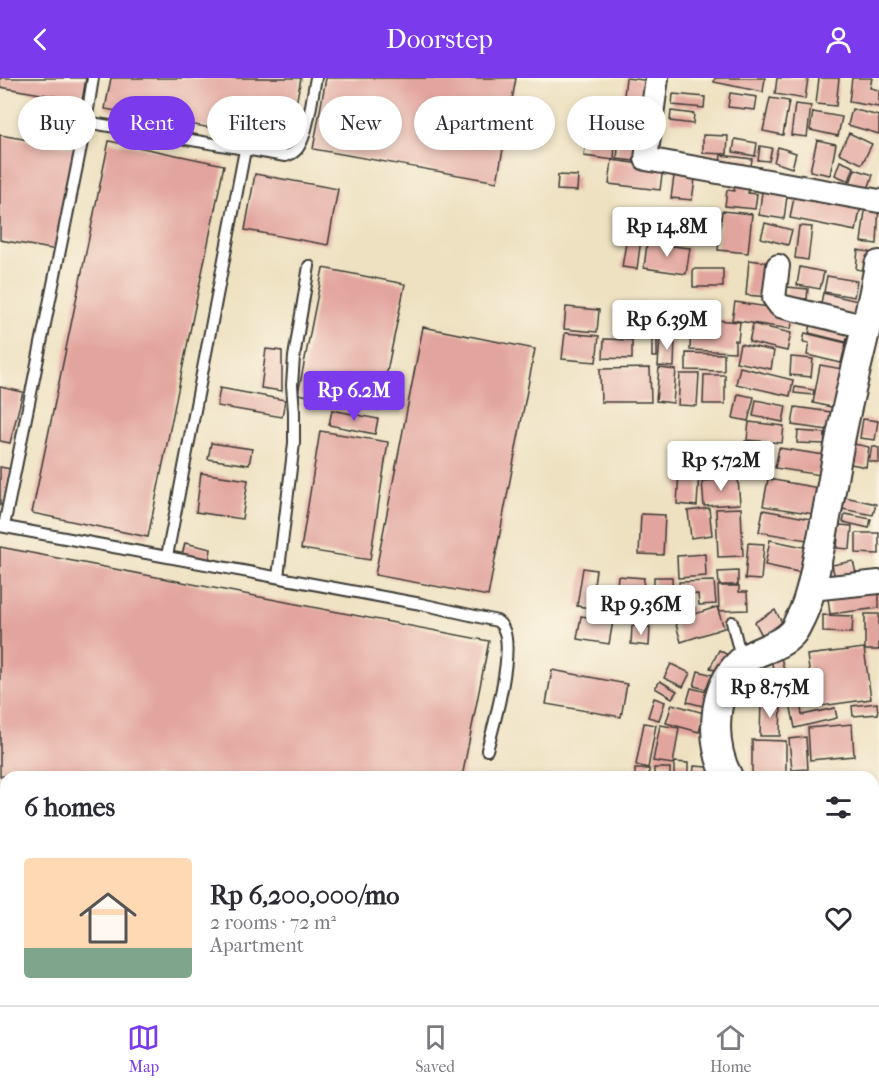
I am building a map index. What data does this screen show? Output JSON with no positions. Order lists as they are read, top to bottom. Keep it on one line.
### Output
{"page":{"header":"Doorstep","chip":["Buy","Rent","Filters","New","Apartment","House"],"price":["Rp 14.8M","Rp 6.39M","Rp 6.2M","Rp 5.72M","Rp 9.36M","Rp 8.75M"],"heading":"6 homes","list":[{"name":"Rp 6,200,000/mo","note":"2 rooms · 72 m² · Apartment"}],"tabs":["Map","Saved","Home"]}}
